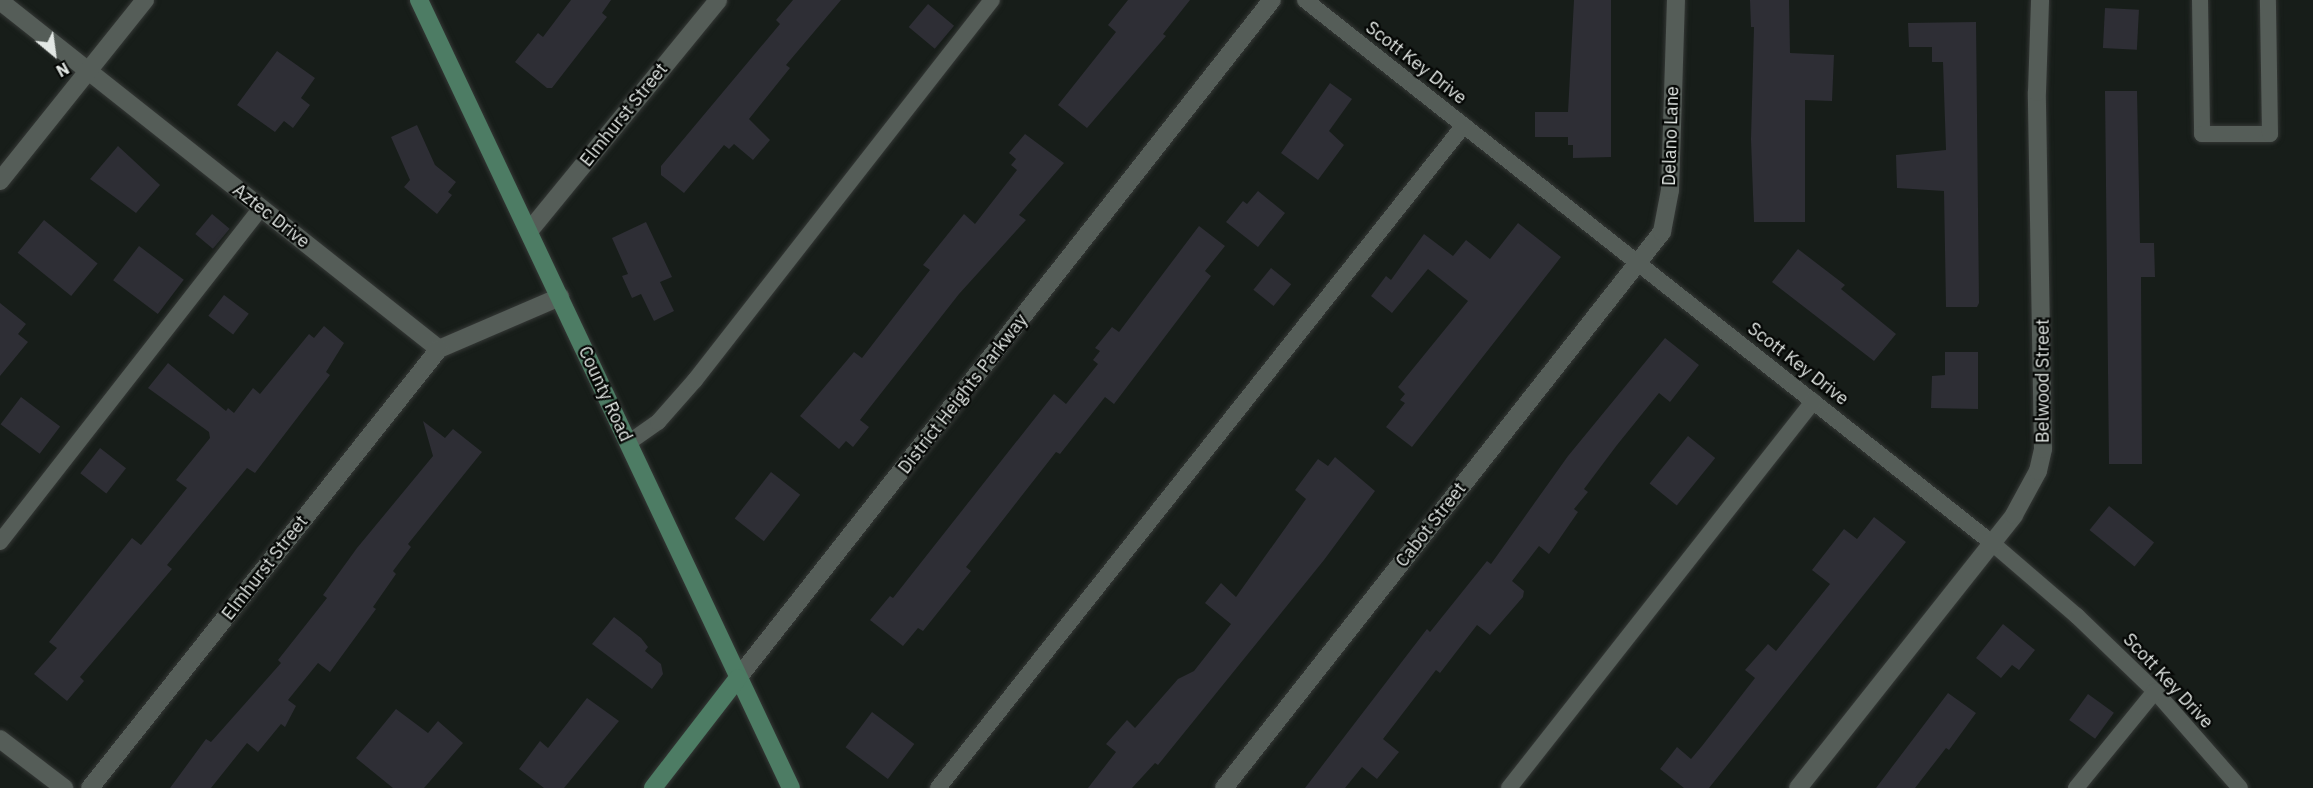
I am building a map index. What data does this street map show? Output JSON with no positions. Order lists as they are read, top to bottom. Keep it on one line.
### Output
{"streets":{"street":["Elmhurst Street","Delano Lane","Aztec Drive","Belwood Street","County Road","District Heights Parkway","Cabot Street"],"lane":["Scott Key Drive"]},"crossings":[["Scott Key Drive","Delano Lane"],["Scott Key Drive","Belwood Street"],["Scott Key Drive","Cabot Street"],["Elmhurst Street","Aztec Drive"],["Elmhurst Street","County Road"],["Delano Lane","Cabot Street"],["County Road","District Heights Parkway"]],"north":"bottom right"}
